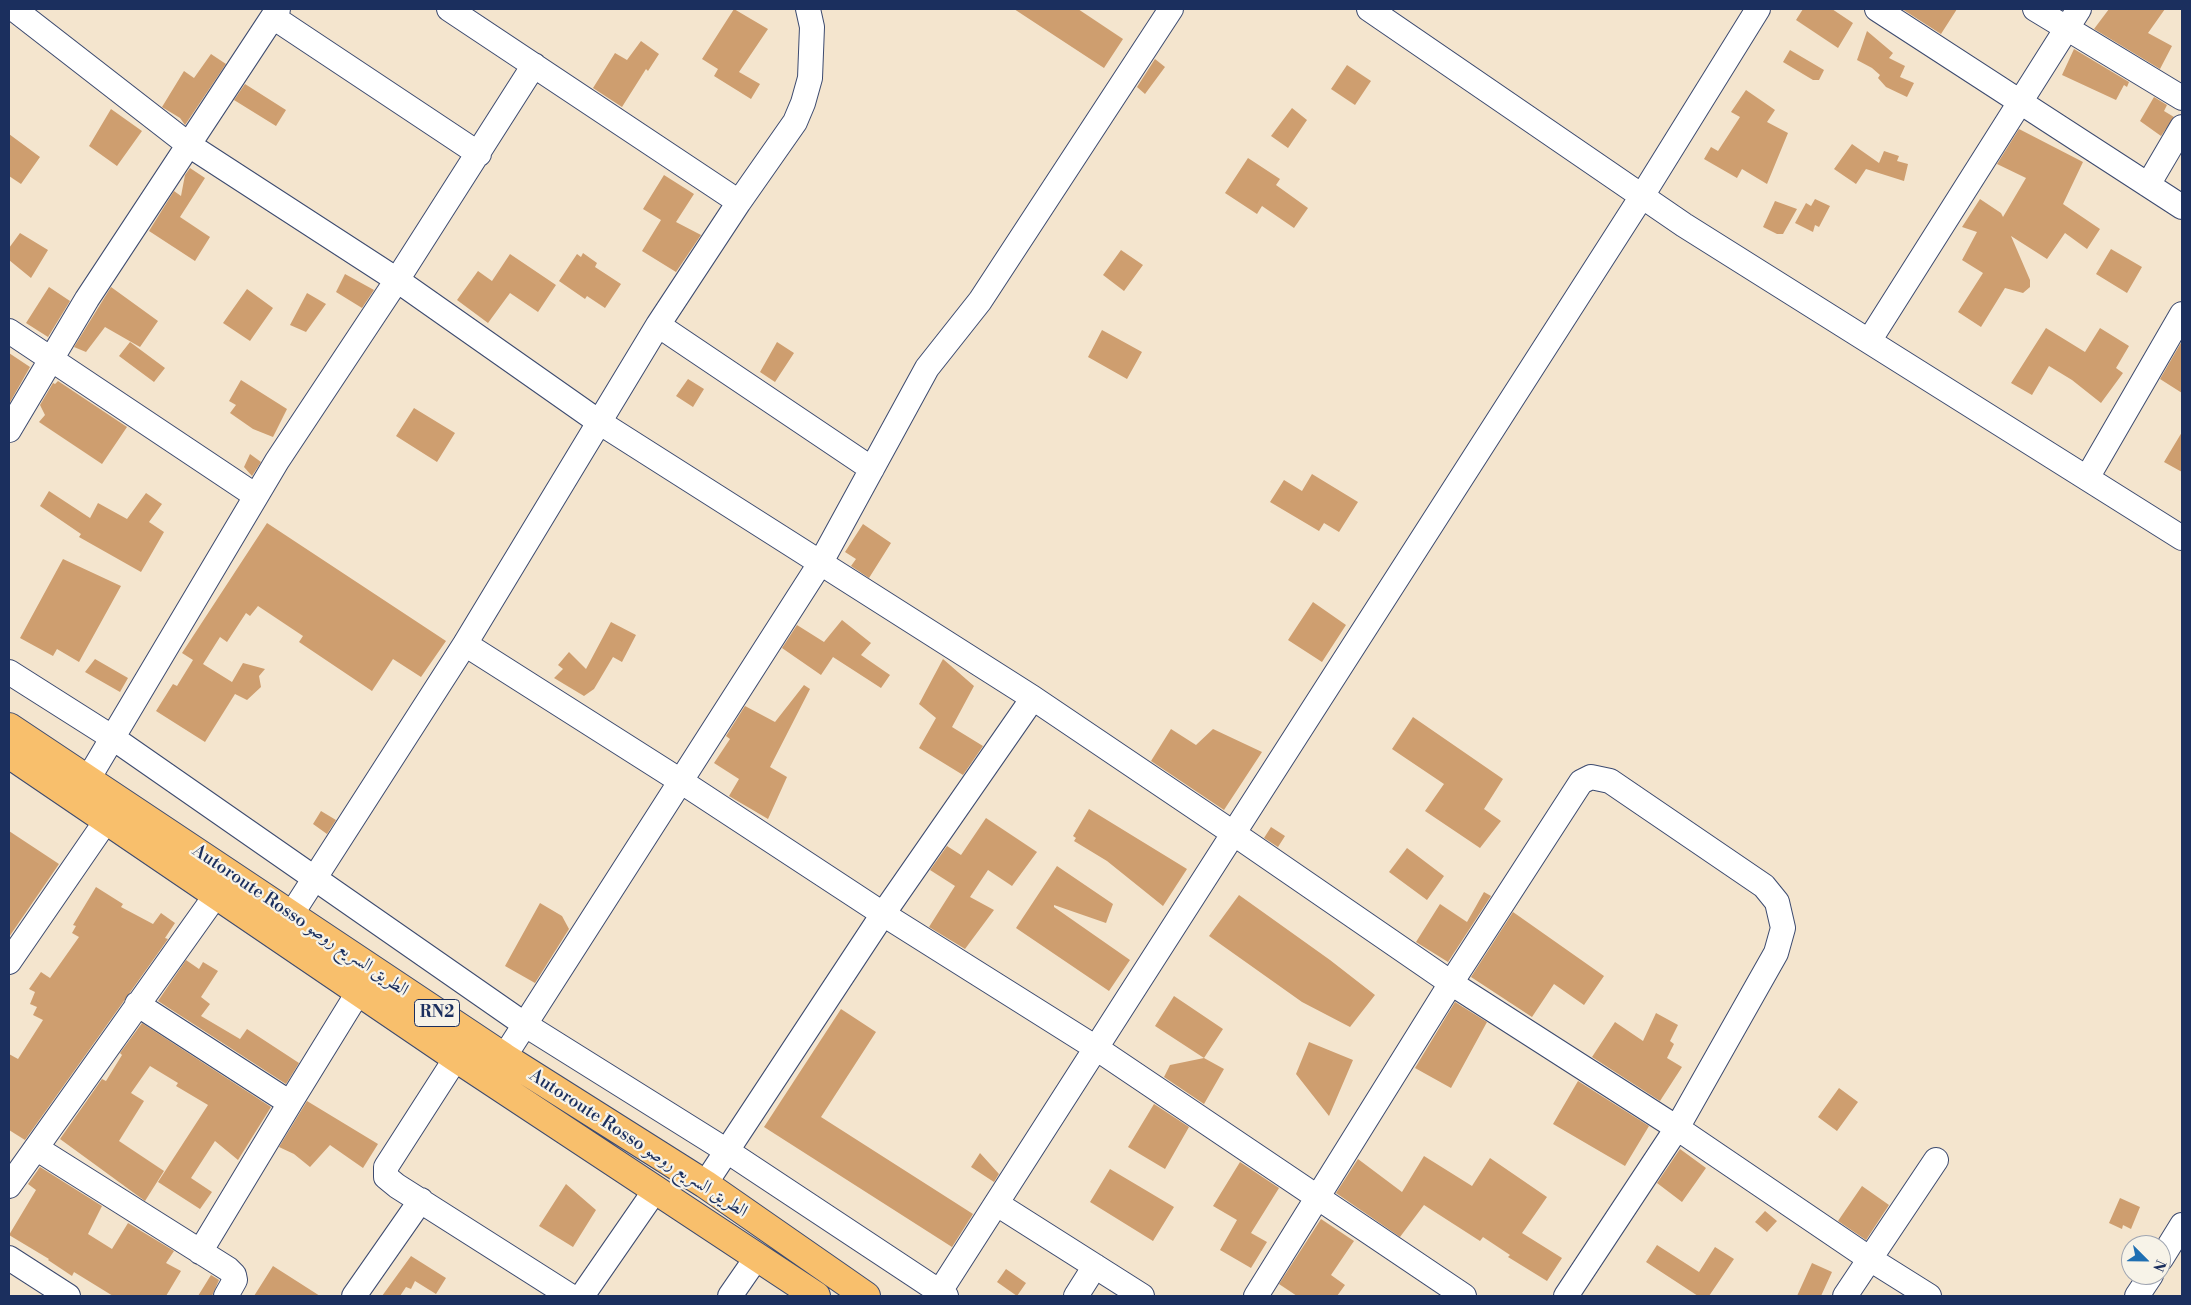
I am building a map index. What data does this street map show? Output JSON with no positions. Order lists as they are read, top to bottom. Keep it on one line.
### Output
{"streets":{"highway":["Autoroute Rosso الطريق السريع روصو","RN2"]},"north":"bottom right"}
